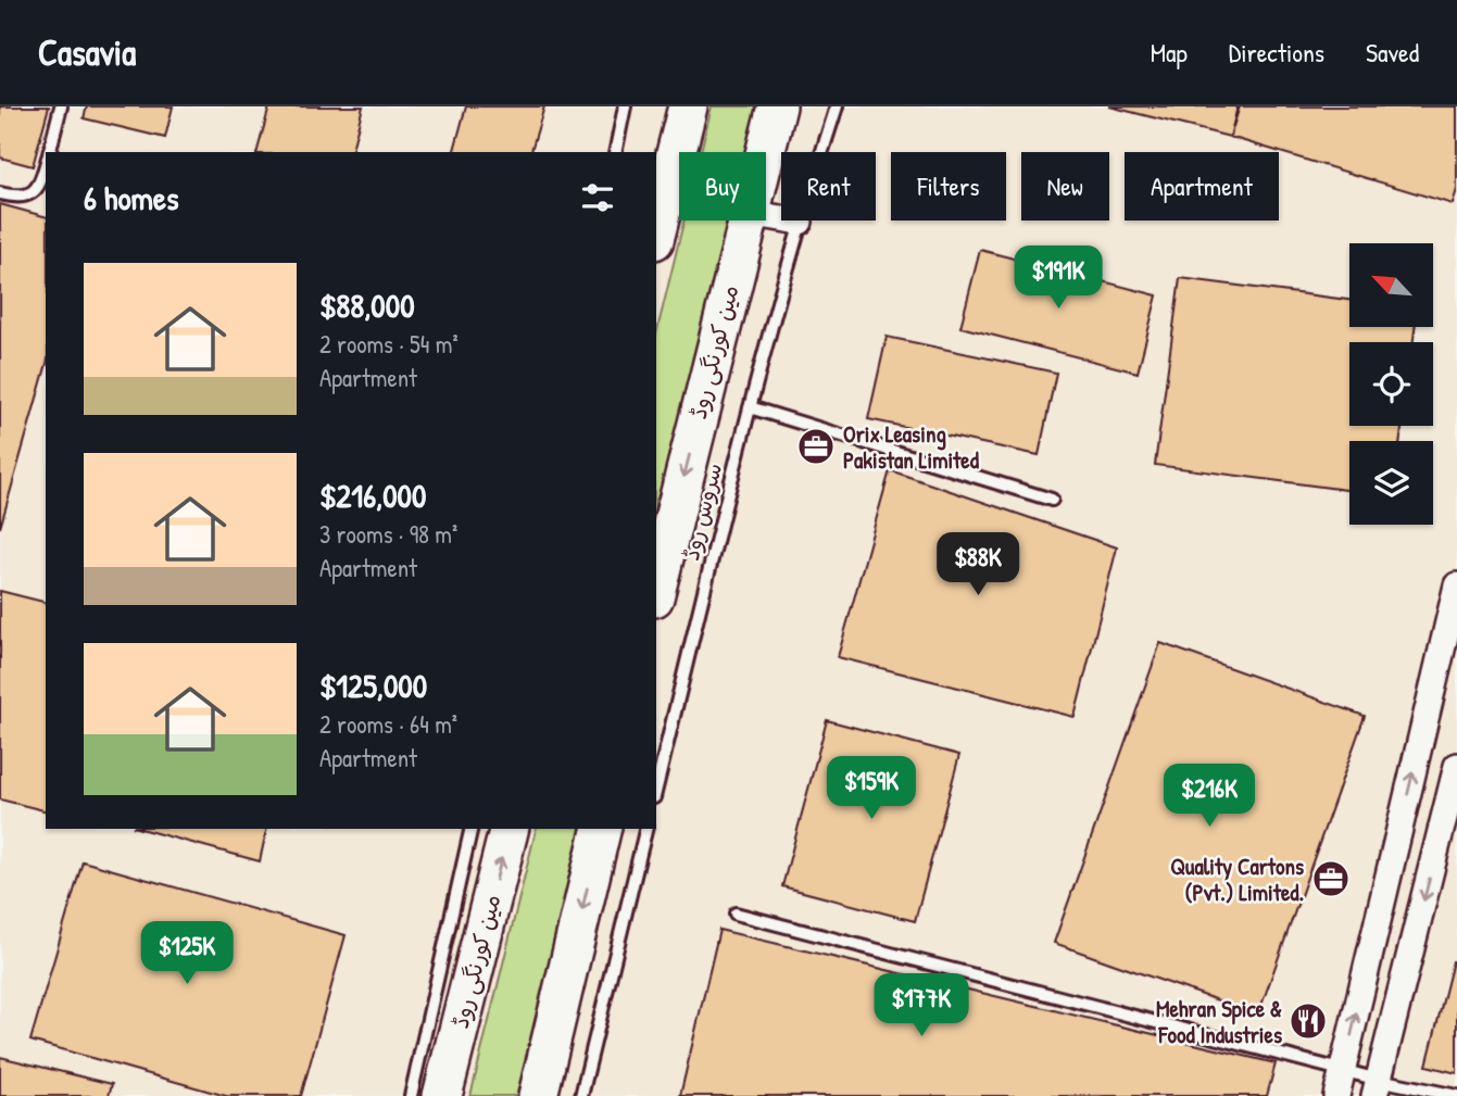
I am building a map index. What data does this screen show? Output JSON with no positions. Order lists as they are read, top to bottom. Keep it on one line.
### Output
{"streets":{"main road":["مین کورنگی روڈ"],"lane":["سروس روڈ"]},"places":{"office":["Orix Leasing Pakistan Limited","Quality Cartons (Pvt.) Limited."],"restaurant":["Mehran Spice & Food Industries"]},"north":"top left","page":{"header":"Casavia","nav":["Map","Directions","Saved"],"chip":["Buy","Rent","Filters","New","Apartment"],"heading":"6 homes","list":[{"name":"$88,000","note":"2 rooms · 54 m² · Apartment"},{"name":"$216,000","note":"3 rooms · 98 m² · Apartment"},{"name":"$125,000","note":"2 rooms · 64 m² · Apartment"}],"price":["$191K","$88K","$159K","$216K","$125K","$177K"]}}
